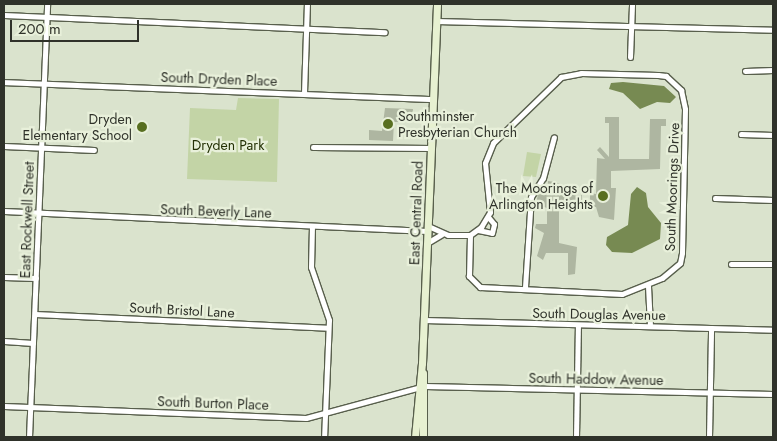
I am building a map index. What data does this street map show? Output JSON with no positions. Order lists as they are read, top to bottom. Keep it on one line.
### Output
{"streets":{"main road":["East Central Road"],"street":["South Dryden Place","South Moorings Drive","South Beverly Lane","East Rockwell Street","South Bristol Lane","South Douglas Avenue","South Haddow Avenue","South Burton Place"]},"crossings":[["South Dryden Place","East Central Road"],["South Dryden Place","East Rockwell Street"],["South Beverly Lane","East Central Road"],["South Beverly Lane","East Rockwell Street"],["East Central Road","South Douglas Avenue"],["East Central Road","South Haddow Avenue"],["East Central Road","South Burton Place"],["East Rockwell Street","South Bristol Lane"],["East Rockwell Street","South Burton Place"],["South Haddow Avenue","South Burton Place"]],"parks":["Dryden Park"],"places":["Southminster Presbyterian Church","Dryden Elementary School","The Moorings of Arlington Heights"],"scale_bar":"200 m"}
